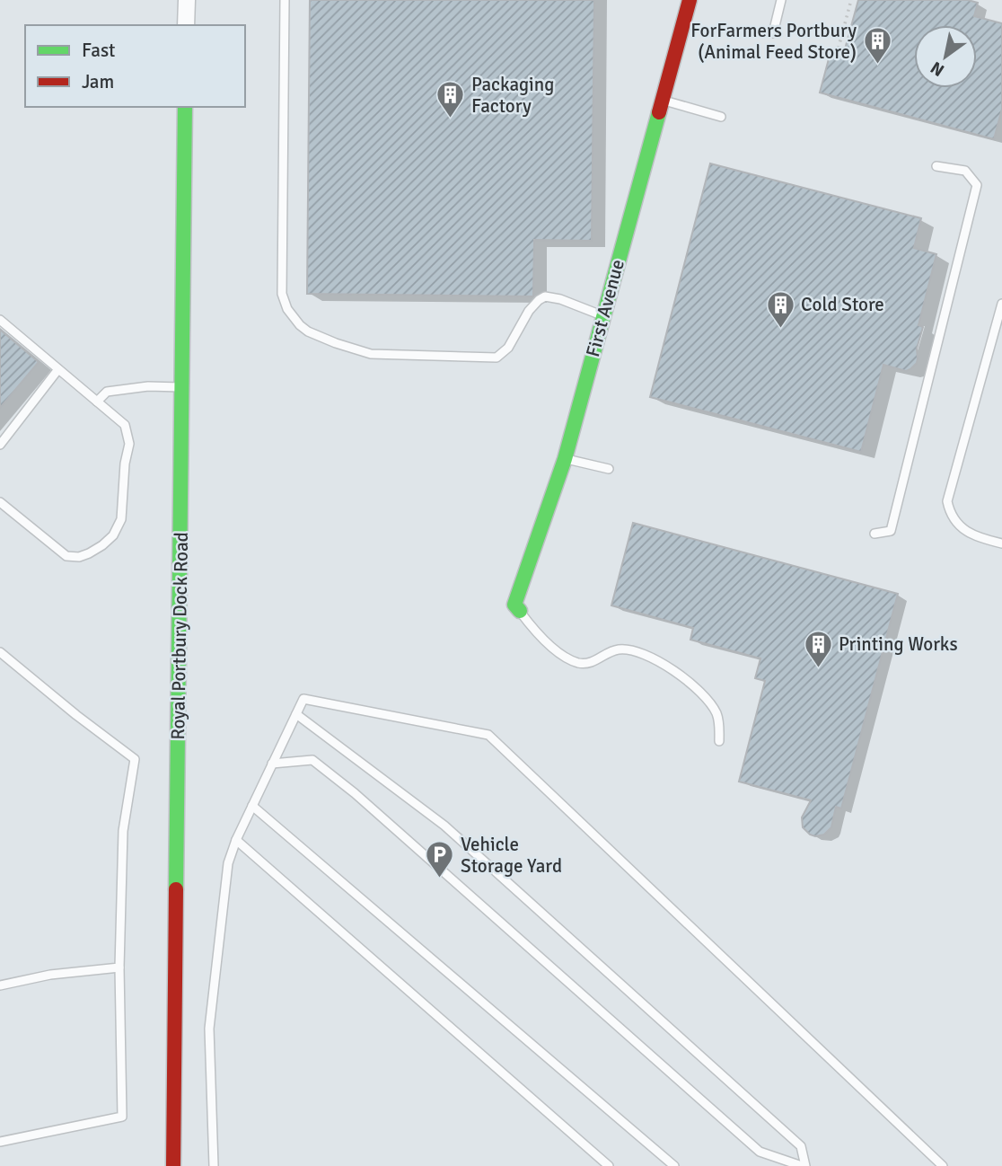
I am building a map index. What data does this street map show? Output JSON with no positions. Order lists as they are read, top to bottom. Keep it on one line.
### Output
{"streets":{"street":["First Avenue","Royal Portbury Dock Road"]},"places":{"building":["ForFarmers Portbury (Animal Feed Store)","Packaging Factory","Cold Store","Printing Works"],"parking":["Vehicle Storage Yard"]},"legend":["Fast","Jam"],"north":"bottom left"}
